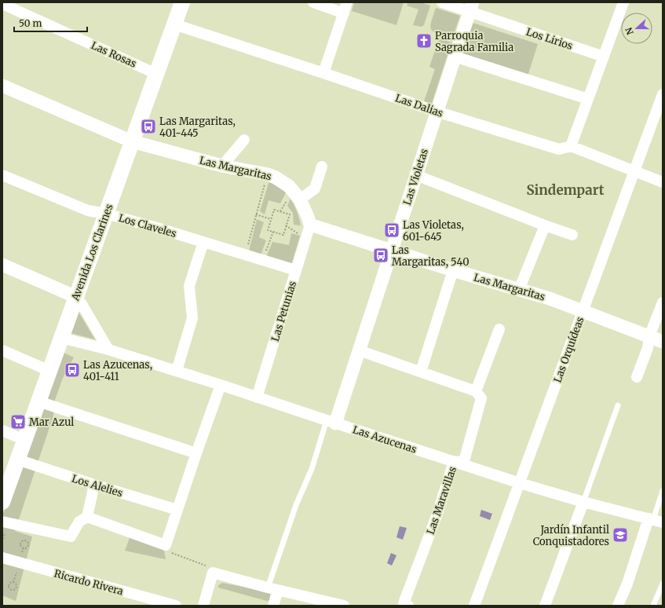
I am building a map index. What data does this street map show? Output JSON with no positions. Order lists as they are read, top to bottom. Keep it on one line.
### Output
{"streets":{"main road":["Avenida Los Clarines"],"street":["Los Lirios","Las Rosas","Las Dalias","Las Margaritas","Las Violetas","Los Claveles","Las Petunias","Las Orquídeas","Las Azucenas","Los Alelies","Las Maravillas","Ricardo Rivera"]},"crossings":[["Los Lirios","Las Violetas"],["Las Rosas","Avenida Los Clarines"],["Las Dalias","Las Violetas"],["Las Dalias","Avenida Los Clarines"],["Las Dalias","Las Orquídeas"],["Las Margaritas","Las Violetas"],["Las Margaritas","Avenida Los Clarines"],["Las Margaritas","Las Petunias"],["Las Margaritas","Las Orquídeas"],["Las Violetas","Las Azucenas"],["Los Claveles","Avenida Los Clarines"],["Los Claveles","Las Petunias"],["Avenida Los Clarines","Las Azucenas"],["Avenida Los Clarines","Los Alelies"],["Las Petunias","Las Azucenas"],["Las Orquídeas","Las Azucenas"],["Las Azucenas","Las Maravillas"]],"districts":["Sindempart"],"places":{"church":["Parroquia Sagrada Familia"],"bus stop":["Las Margaritas, 401-445","Las Violetas, 601-645","Las Margaritas, 540","Las Azucenas, 401-411"],"supermarket":["Mar Azul"],"school or university":["Jardín Infantil Conquistadores"]},"scale_bar":"50 m","north":"left"}
